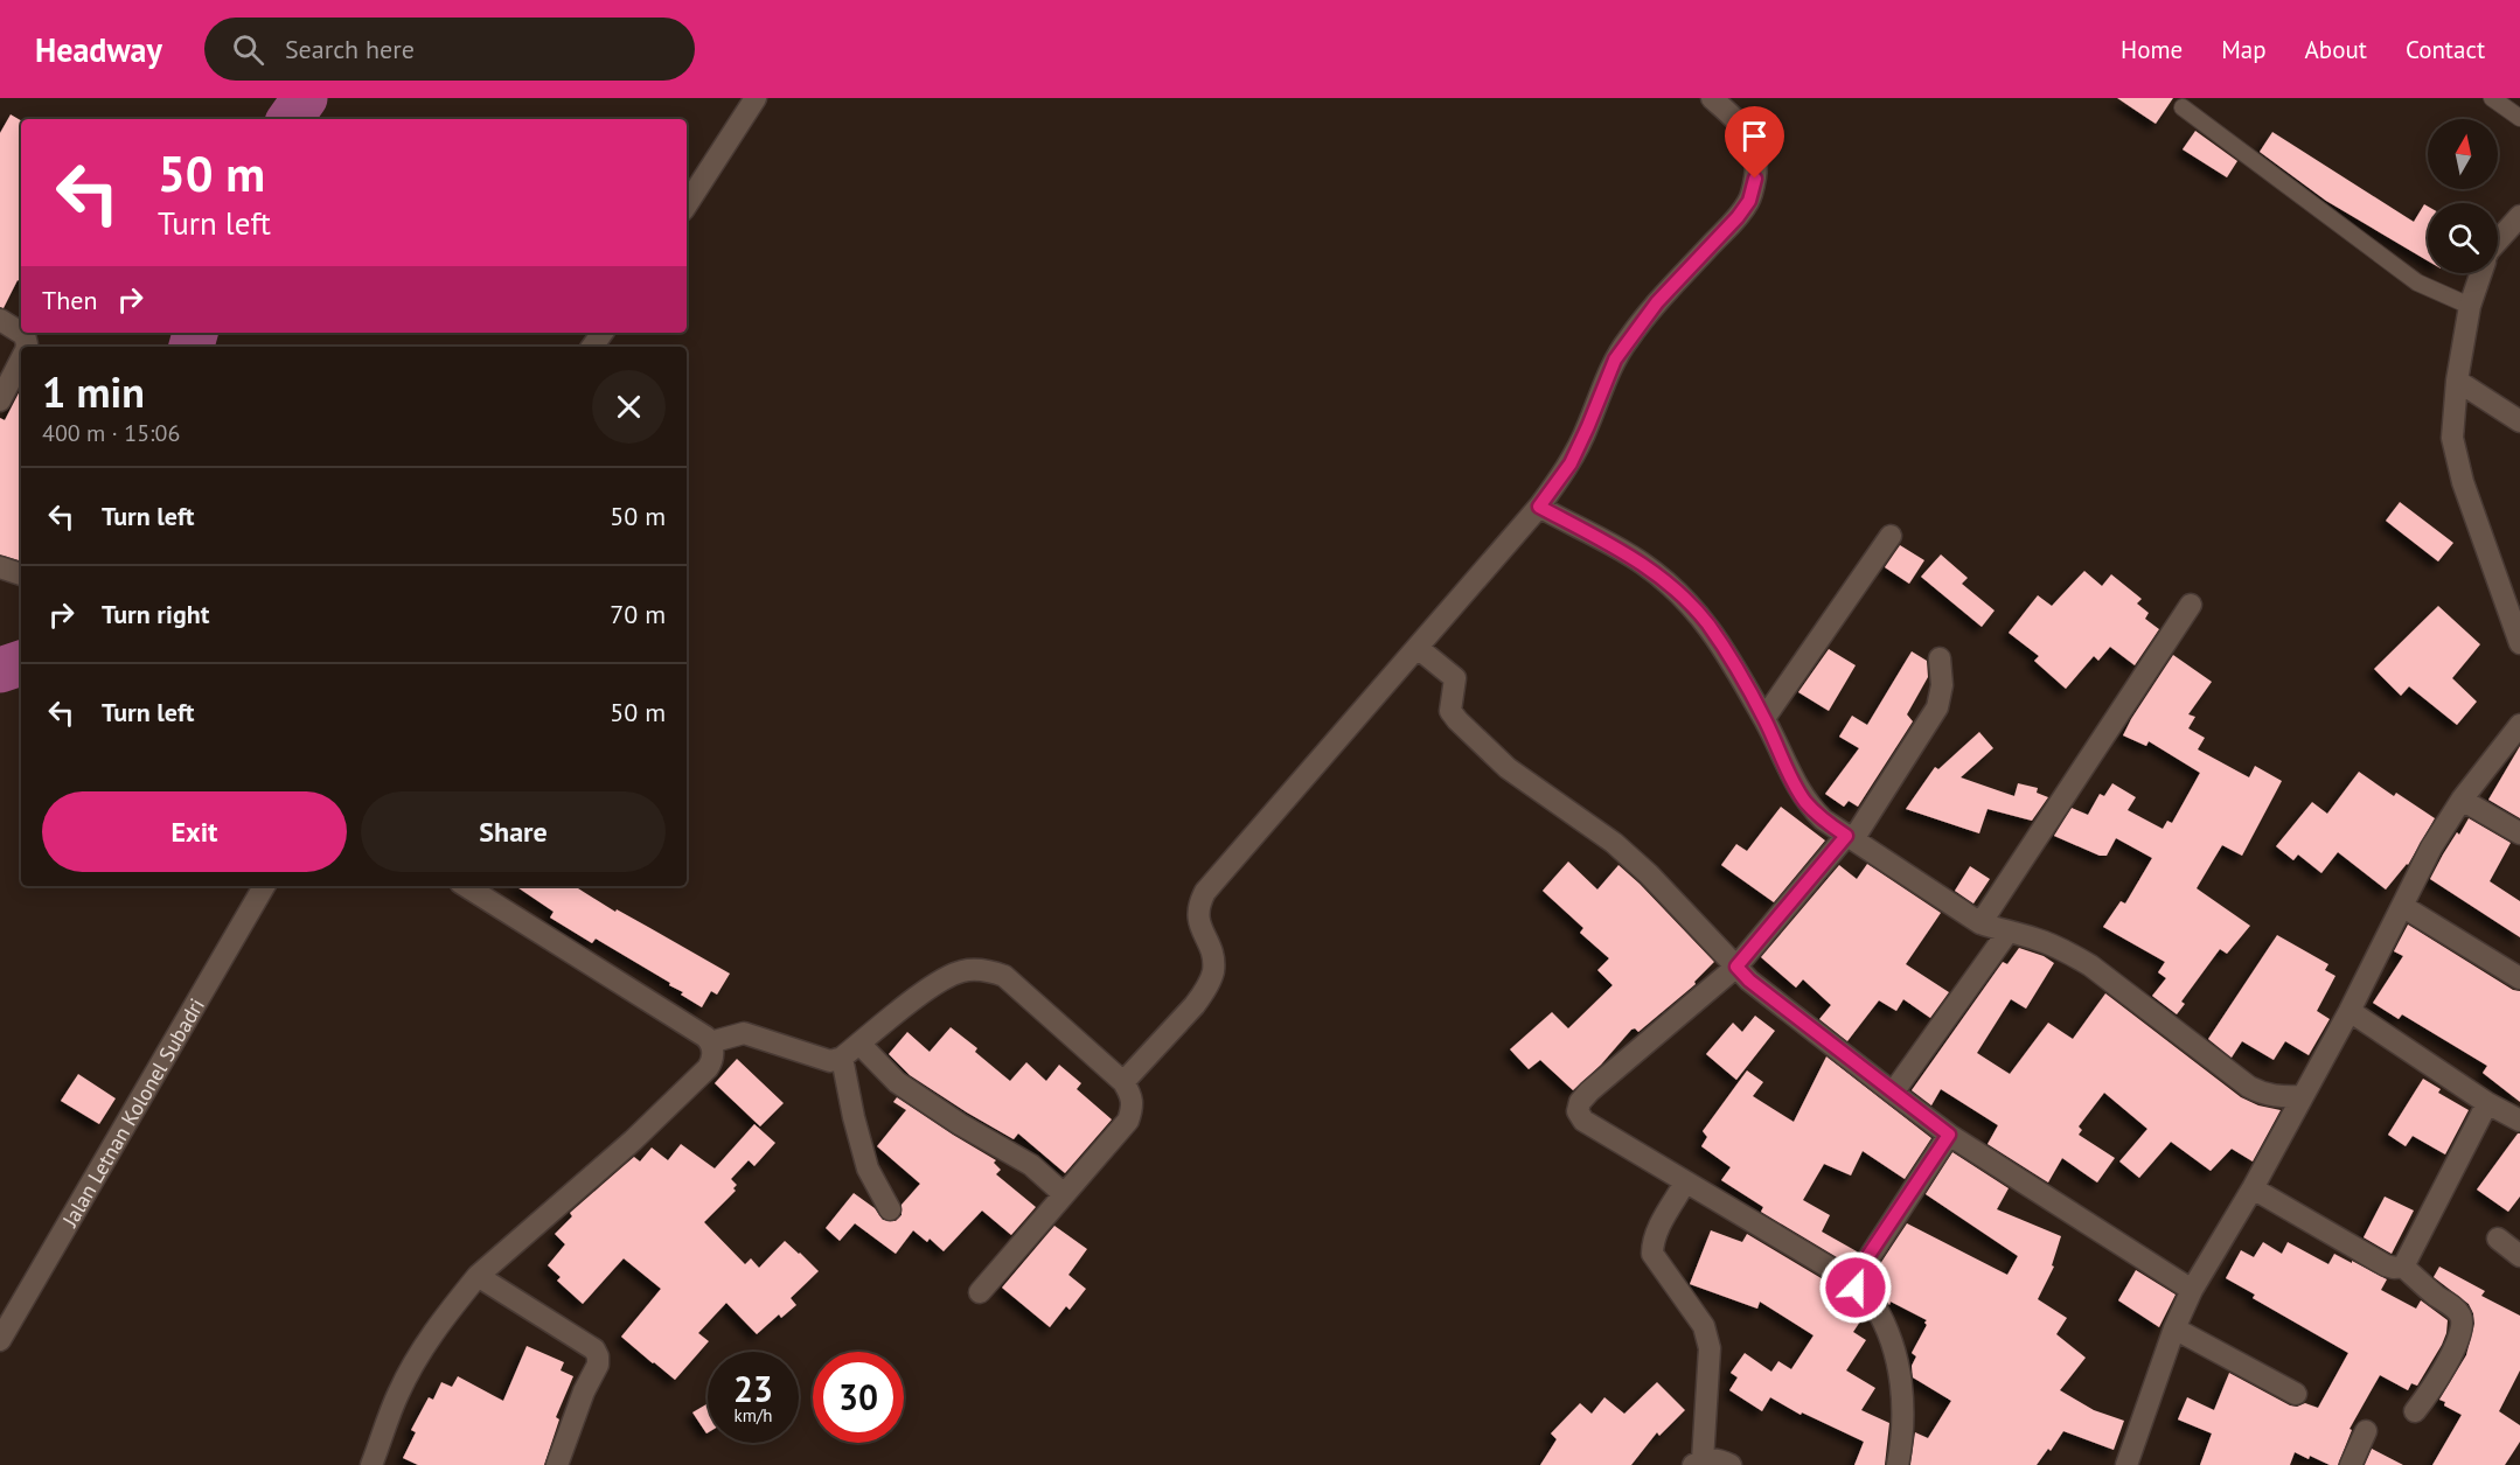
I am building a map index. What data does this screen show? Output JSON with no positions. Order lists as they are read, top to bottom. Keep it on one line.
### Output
{"streets":{"street":["Jalan Letnan Kolonel Subadri"]},"north":"top","page":{"header":"Headway","search":"Search here","nav":["Home","Map","About","Contact"],"turn":["50 m","Turn left"],"then":"Then","heading":["1 min","400 m · 15:06"],"list":[{"name":"Turn left","value":"50 m"},{"name":"Turn right","value":"70 m"},{"name":"Turn left","value":"50 m"}],"buttons":["Exit","Share"],"speed":"23 km/h","limit":"30"}}
